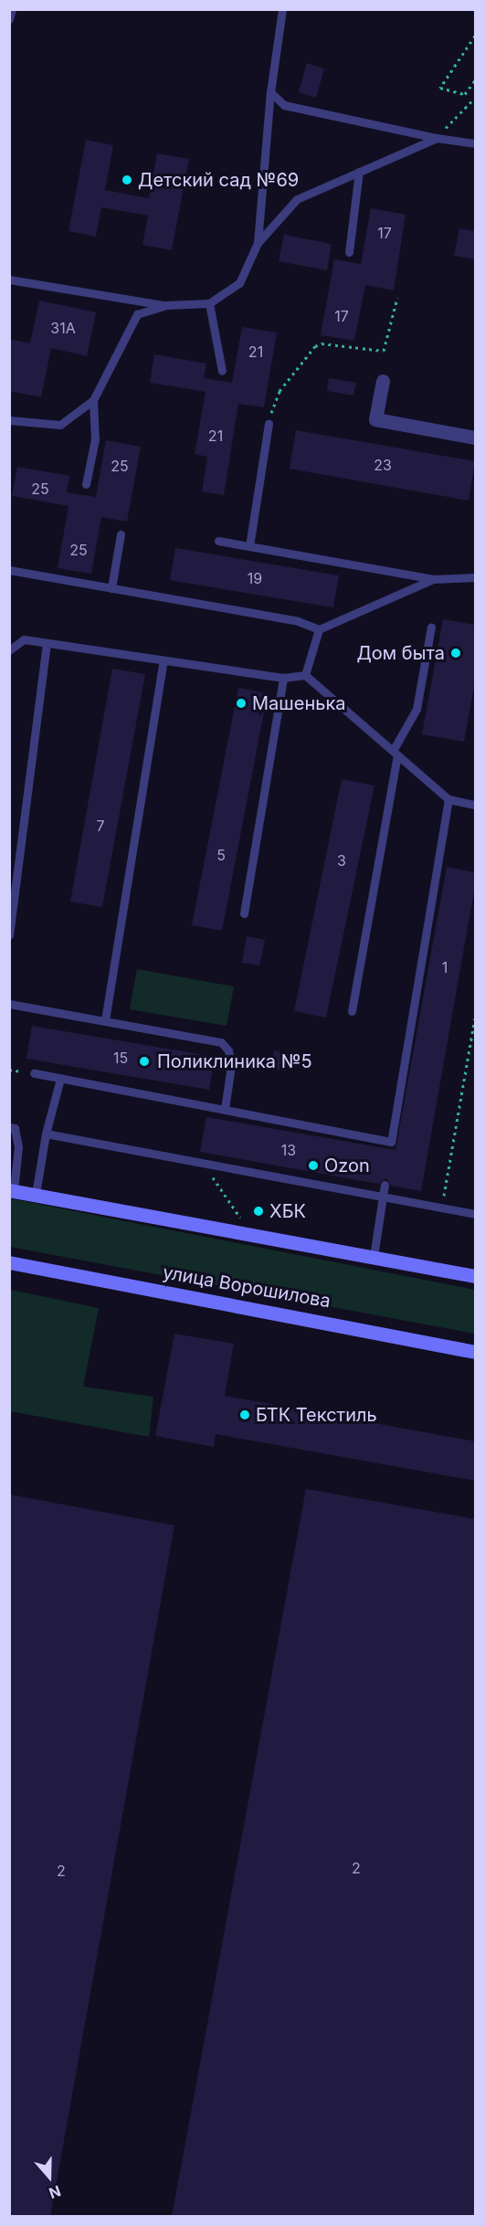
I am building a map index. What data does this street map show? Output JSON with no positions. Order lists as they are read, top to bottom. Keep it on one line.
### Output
{"streets":{"main road":["улица Ворошилова"]},"places":["Детский сад №69","Дом быта","Машенька","Поликлиника №5","Ozon","ХБК","БТК Текстиль"],"house_numbers":["17","17","31А","21","21","23","25","25","25","19","7","5","3","1","15","13","2","2"],"north":"bottom"}
